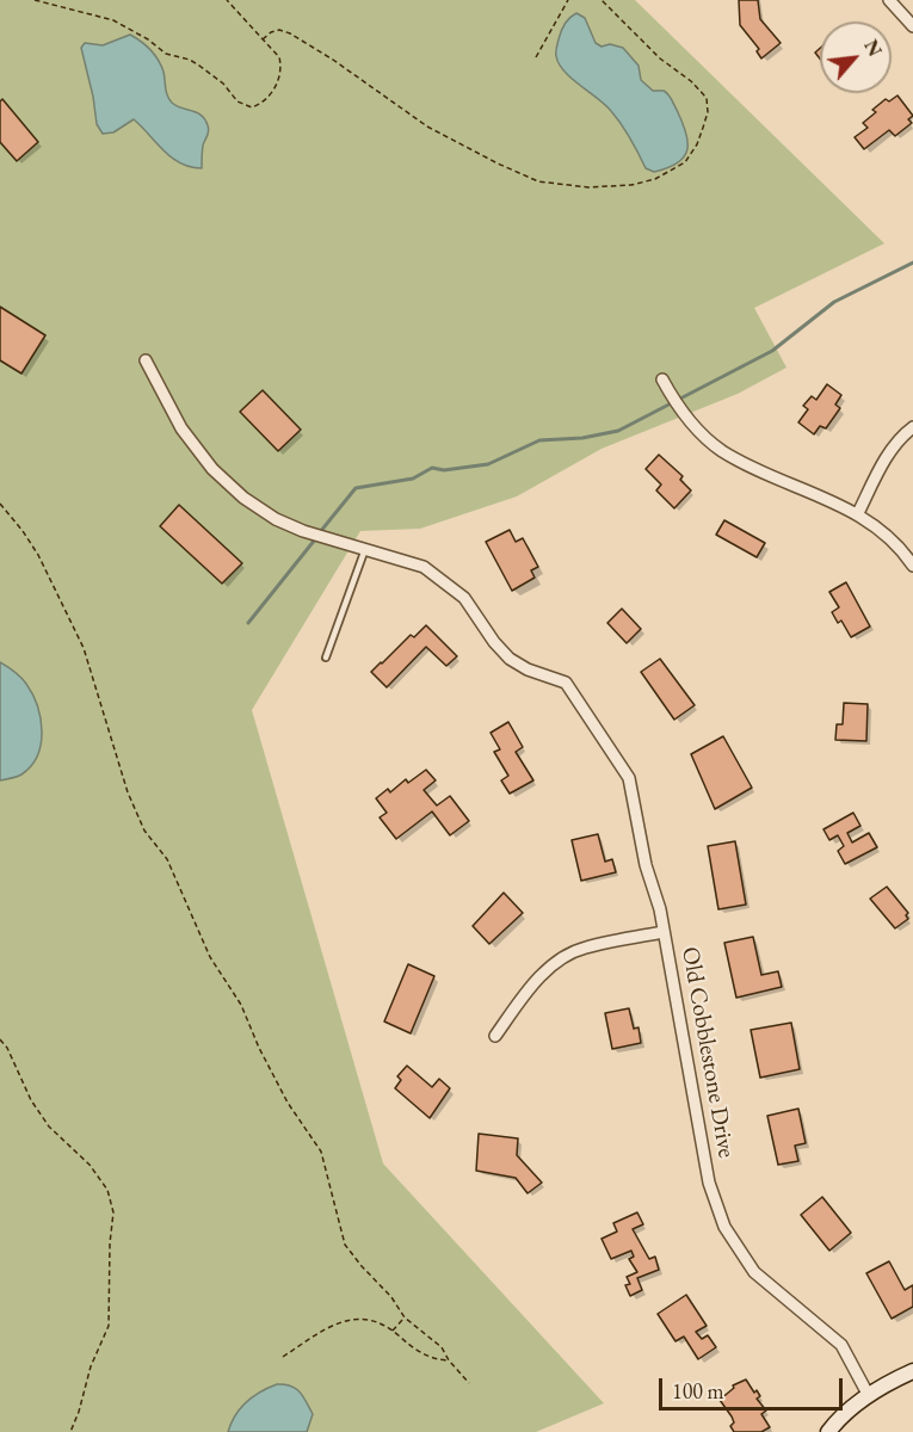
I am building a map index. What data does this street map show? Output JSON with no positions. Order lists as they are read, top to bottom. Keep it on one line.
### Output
{"streets":{"street":["Old Cobblestone Drive"]},"scale_bar":"100 m","north":"top right"}
